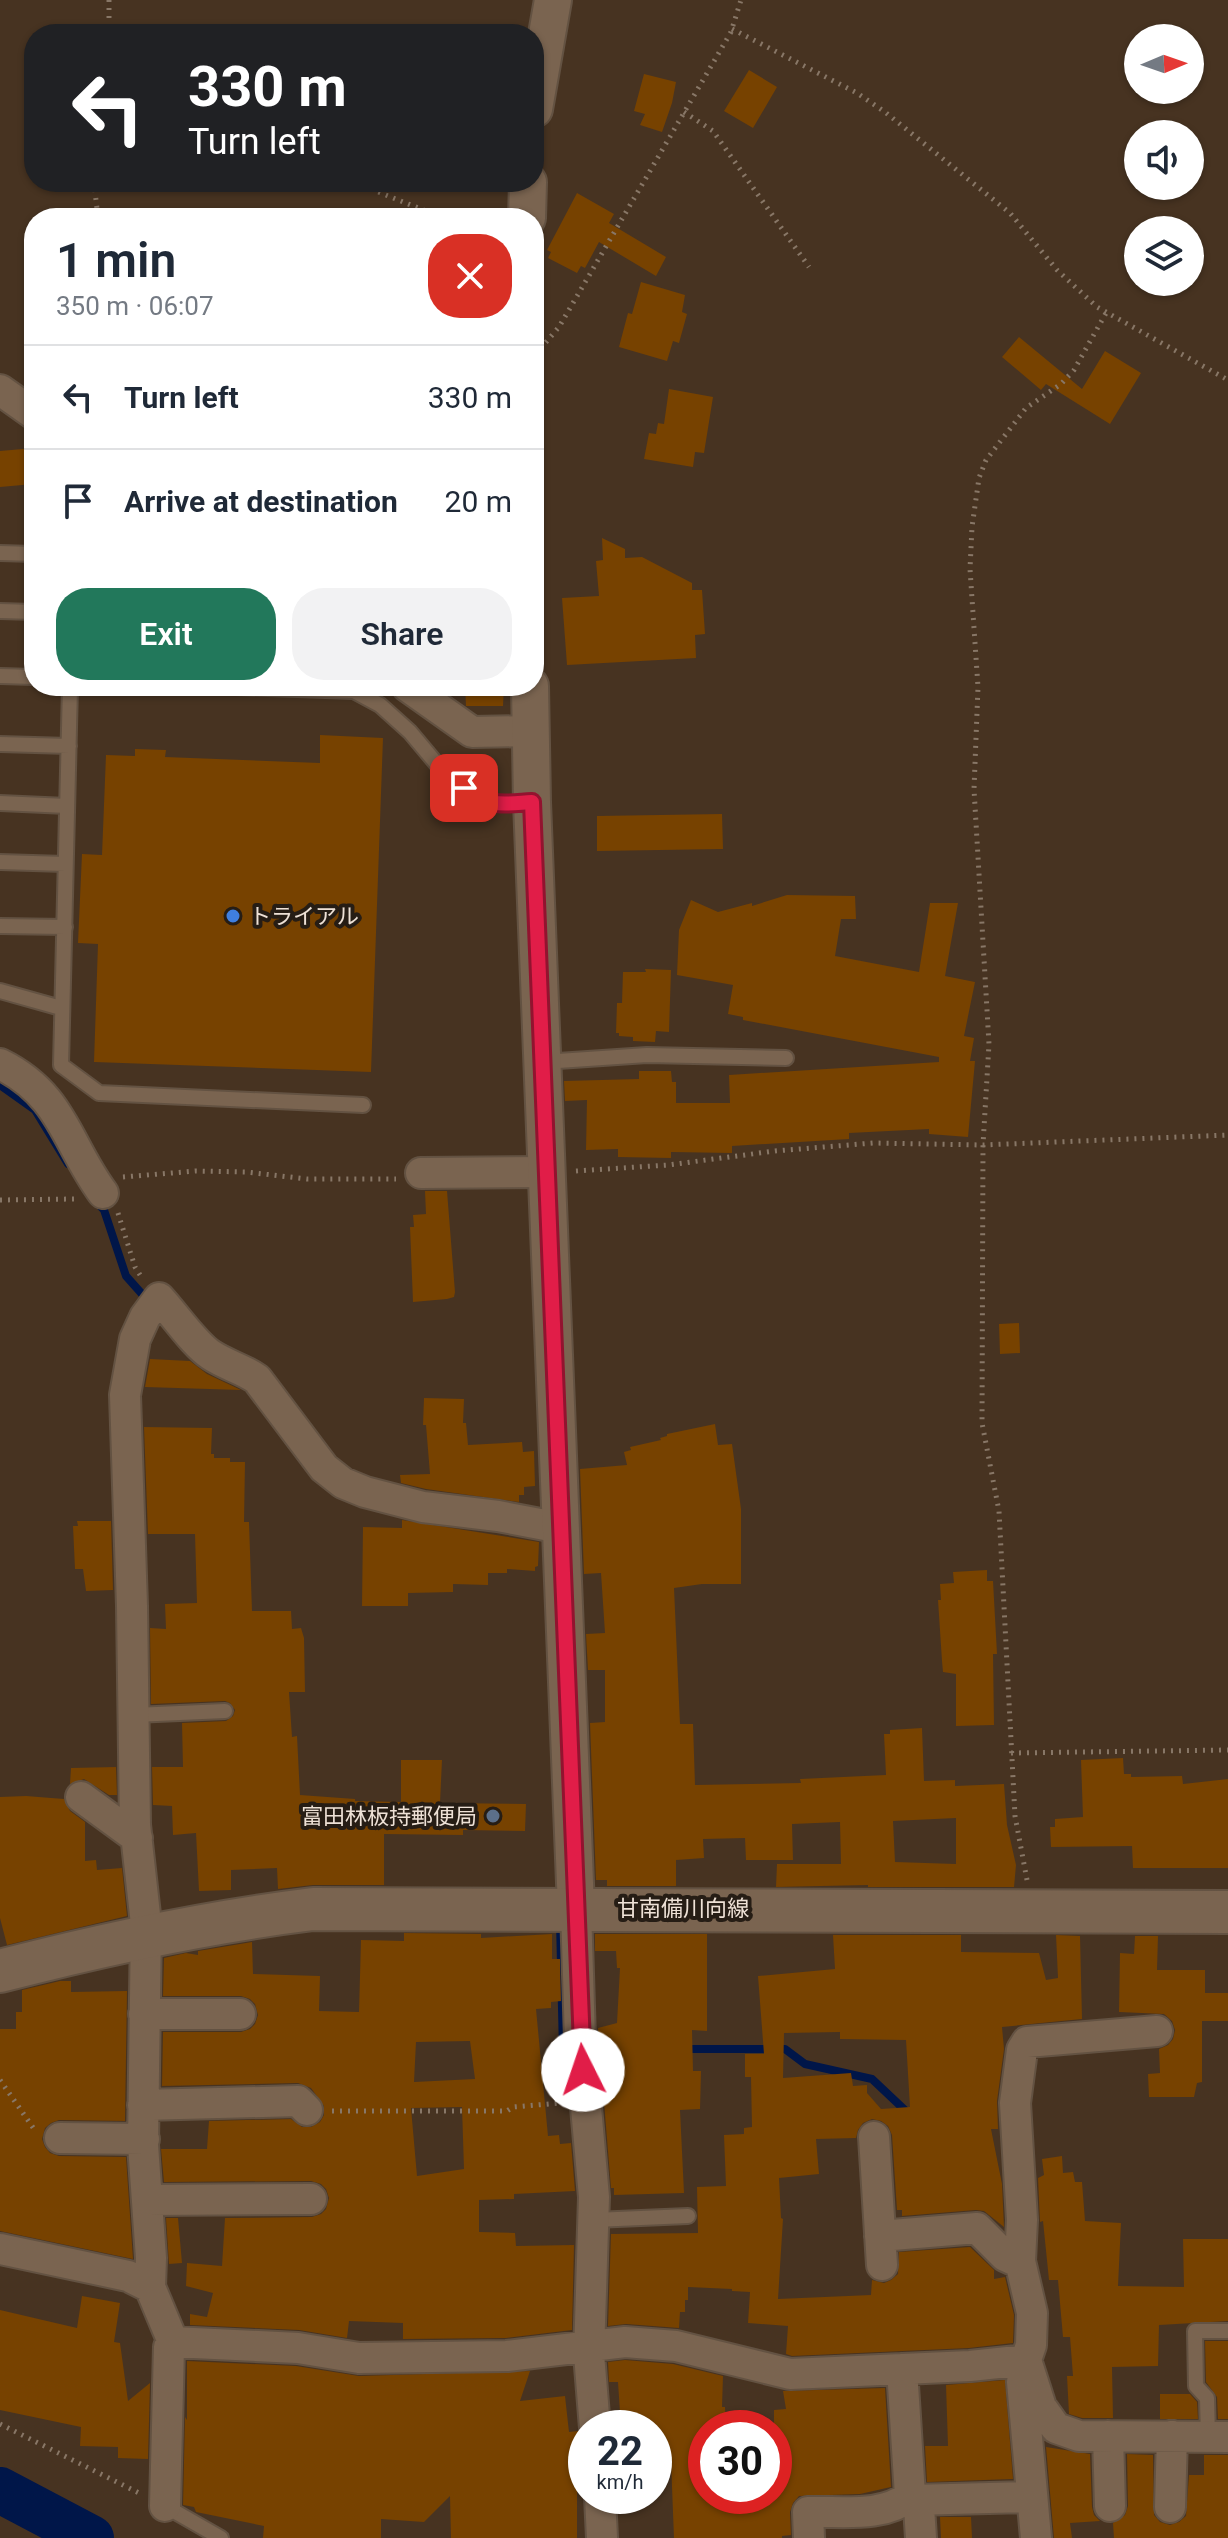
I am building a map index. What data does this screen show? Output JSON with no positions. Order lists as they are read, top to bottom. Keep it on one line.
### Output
{"streets":{"main road":["甘南備川向線"]},"places":["トライアル","富田林板持郵便局"],"north":"right","page":{"turn":["330 m","Turn left"],"heading":["1 min","350 m · 06:07"],"list":[{"name":"Turn left","value":"330 m"},{"name":"Arrive at destination","value":"20 m"}],"buttons":["Exit","Share"],"speed":"22 km/h","limit":"30"}}
